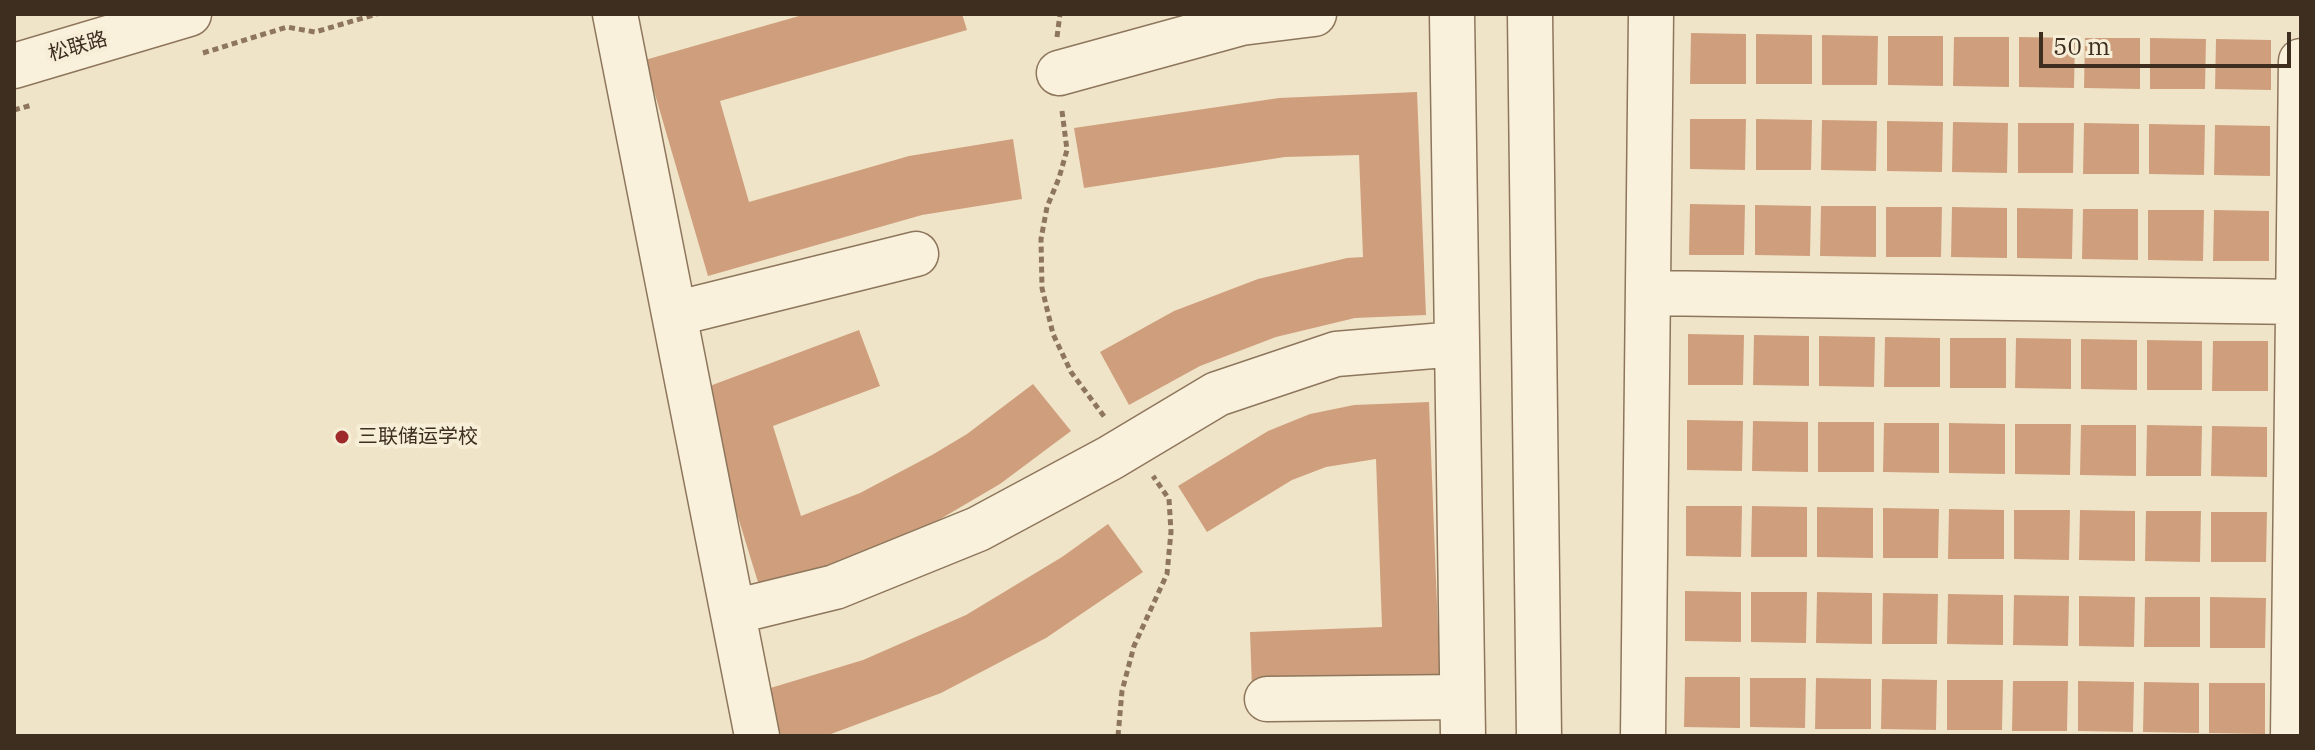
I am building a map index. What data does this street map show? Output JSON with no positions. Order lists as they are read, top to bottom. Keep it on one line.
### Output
{"streets":{"street":["松联路"]},"places":["三联储运学校"],"scale_bar":"50 m"}
